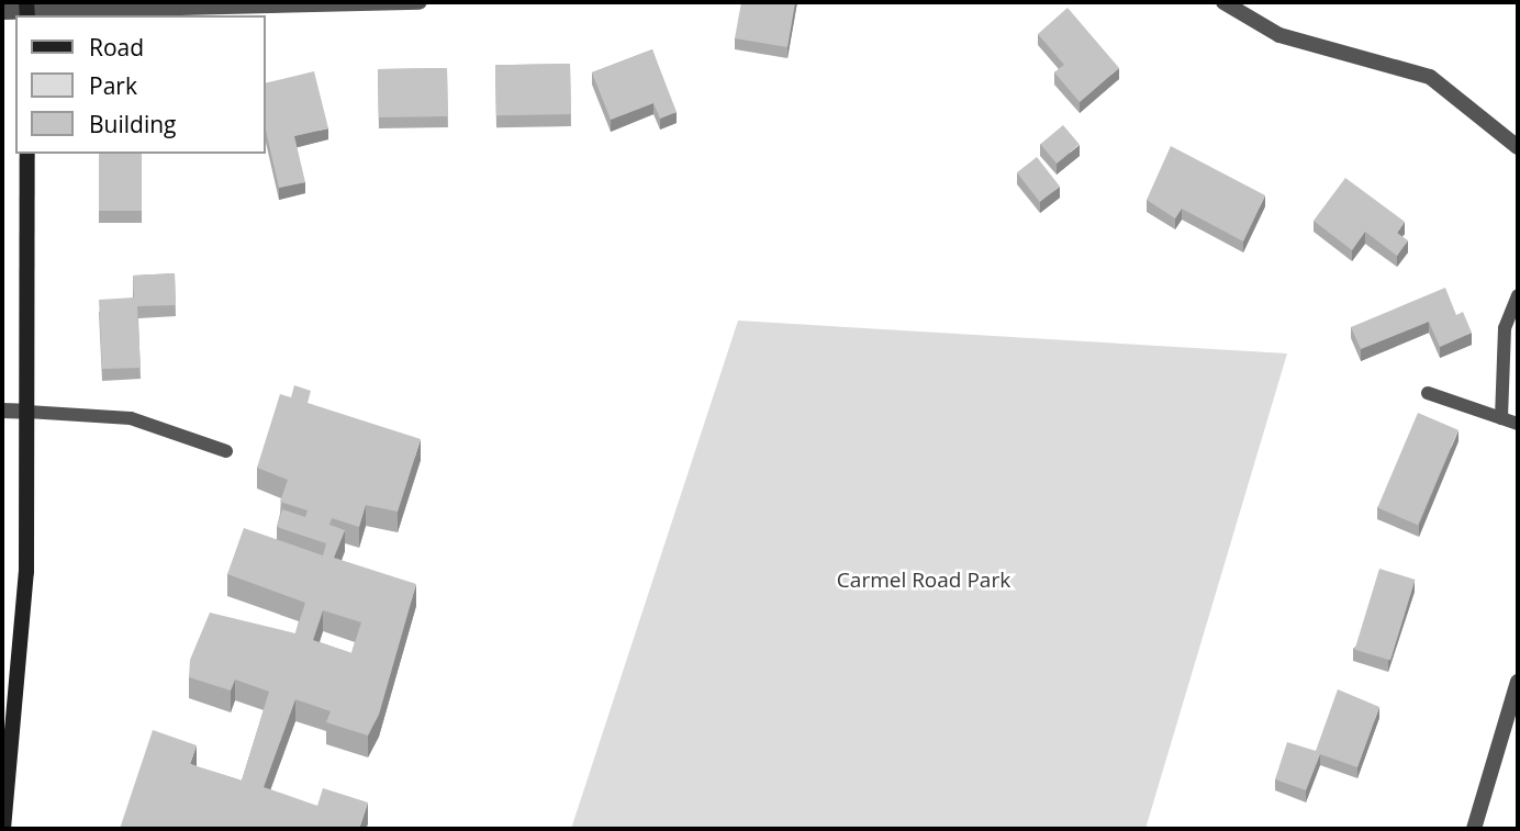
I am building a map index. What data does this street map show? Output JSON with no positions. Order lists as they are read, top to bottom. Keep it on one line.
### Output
{"parks":["Carmel Road Park"],"legend":["Road","Park","Building"]}
